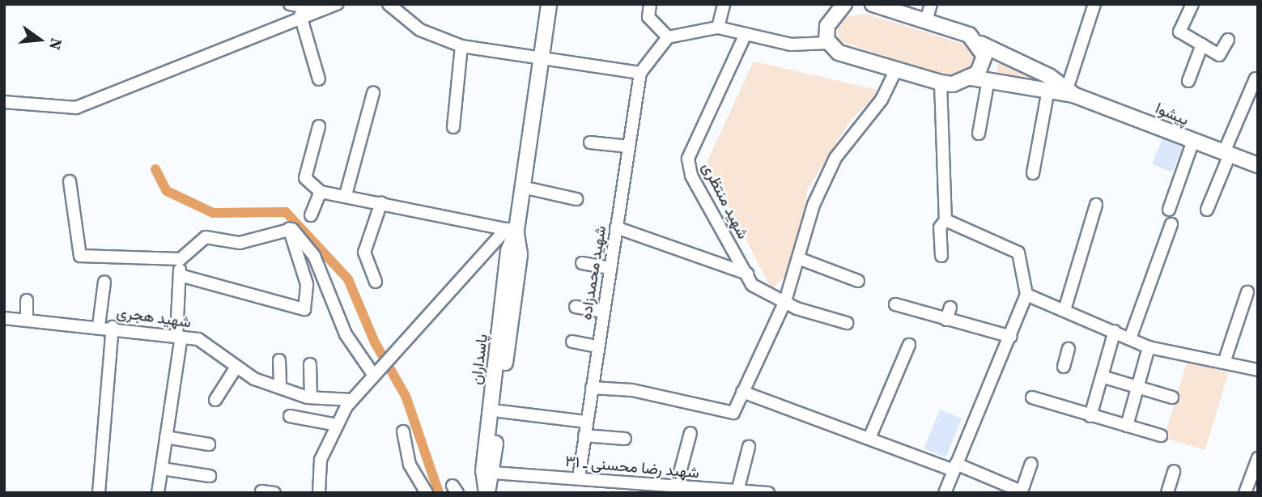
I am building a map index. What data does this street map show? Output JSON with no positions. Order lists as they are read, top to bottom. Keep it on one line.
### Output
{"streets":{"street":["پیشوا","شهید منتظری","شهید محمدزاده","شهید هجری","پاسداران","شهید رضا محسنی ـ ۳۱"]},"crossings":[["شهید محمدزاده","شهید رضا محسنی ـ ۳۱"],["پاسداران","شهید رضا محسنی ـ ۳۱"]],"north":"right"}
